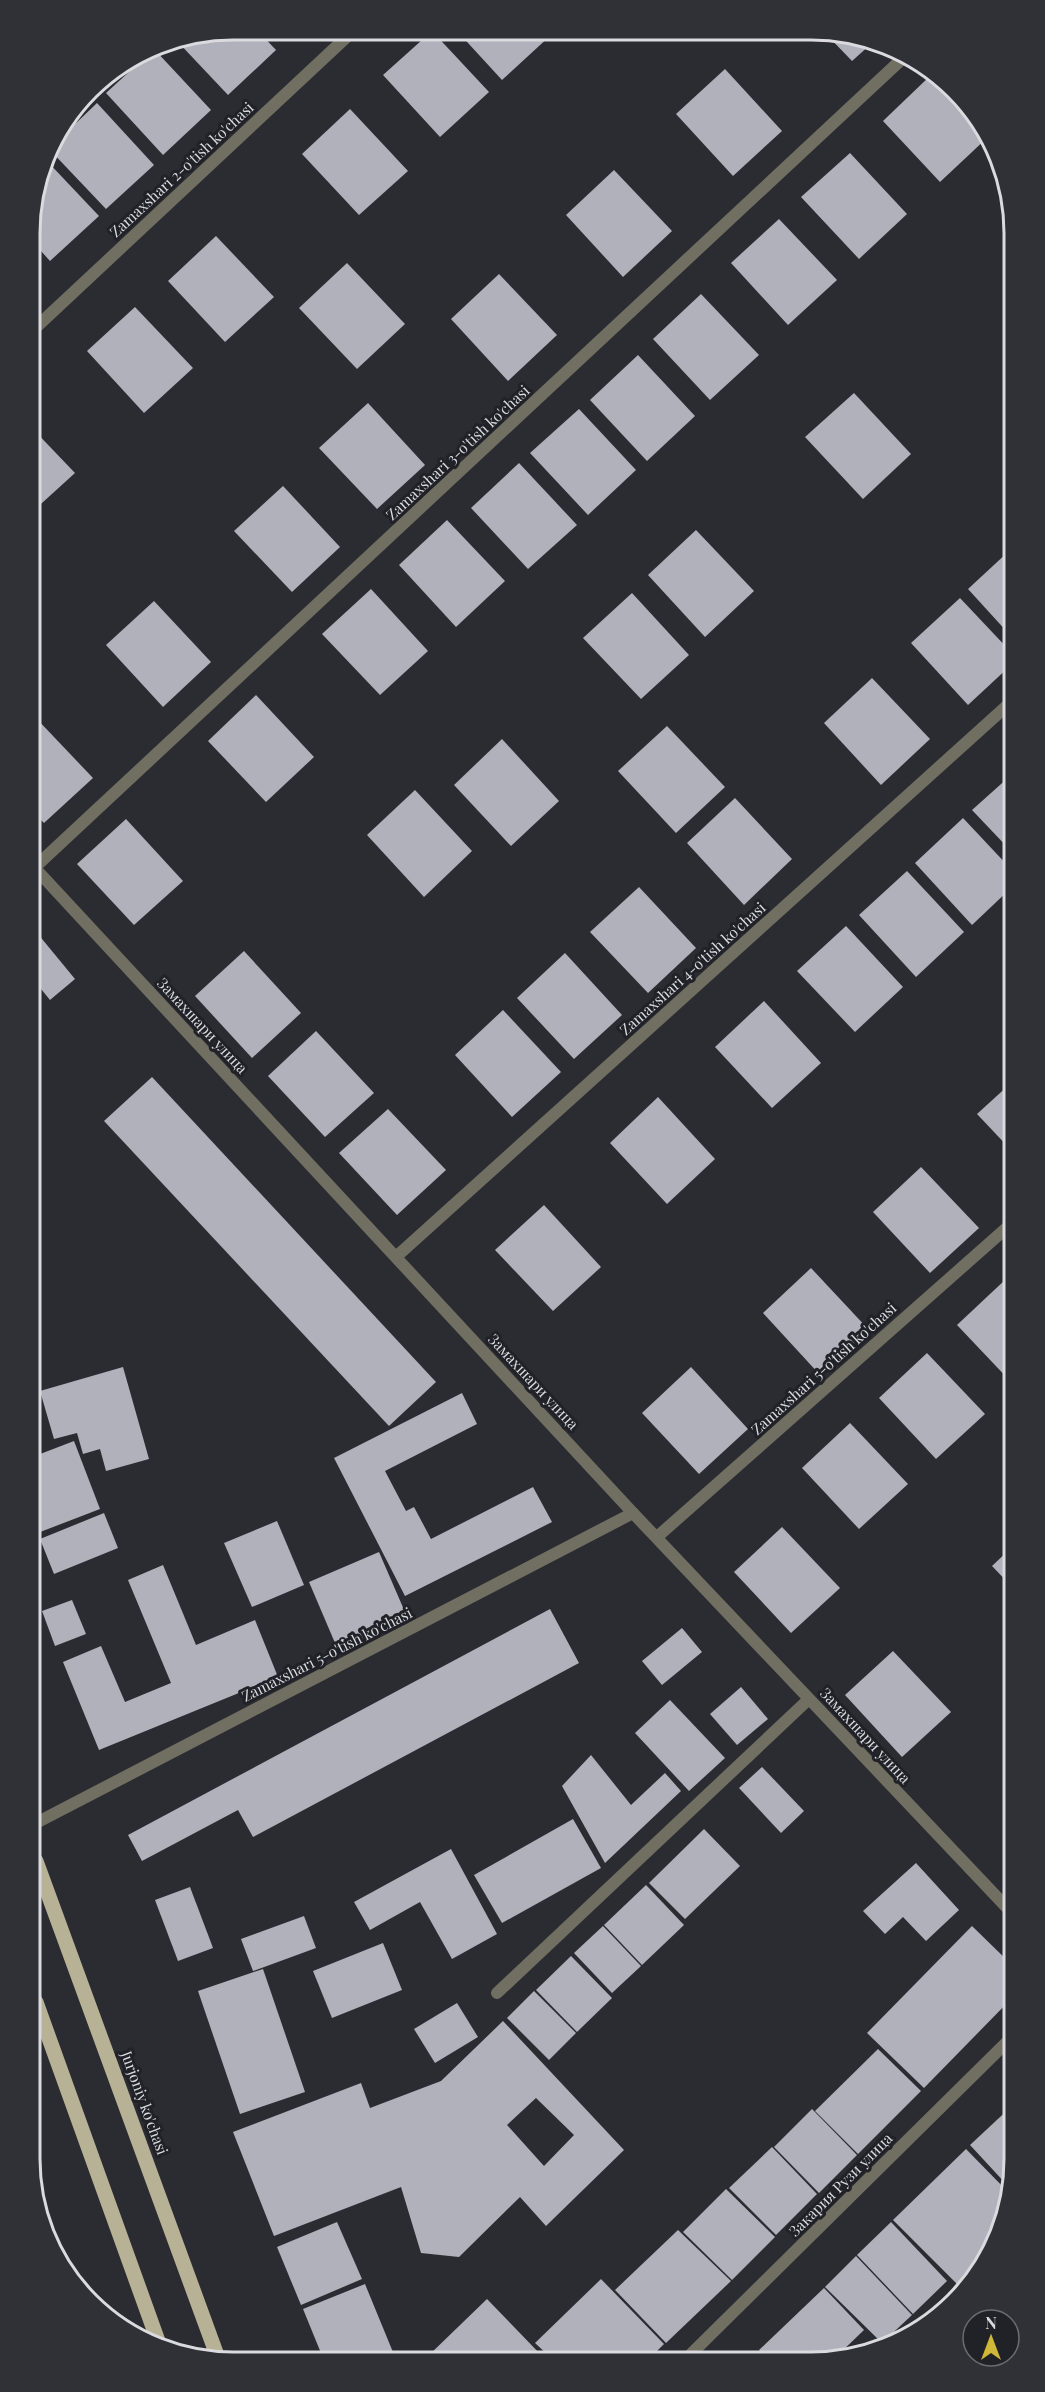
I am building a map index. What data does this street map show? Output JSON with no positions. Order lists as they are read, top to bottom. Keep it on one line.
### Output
{"streets":{"main road":["Jurjoniy ko'chasi"],"street":["Zamaxshari 2-o'tish ko'chasi","Zamaxshari 3-o'tish ko'chasi","Zamaxshari 4-o'tish ko'chasi","Замахшари улица","Zamaxshari 5-o'tish ko'chasi","Закария Рузи улица"]},"crossings":[["Zamaxshari 4-o'tish ko'chasi","Замахшари улица"],["Замахшари улица","Zamaxshari 5-o'tish ko'chasi"]],"north":"top"}
